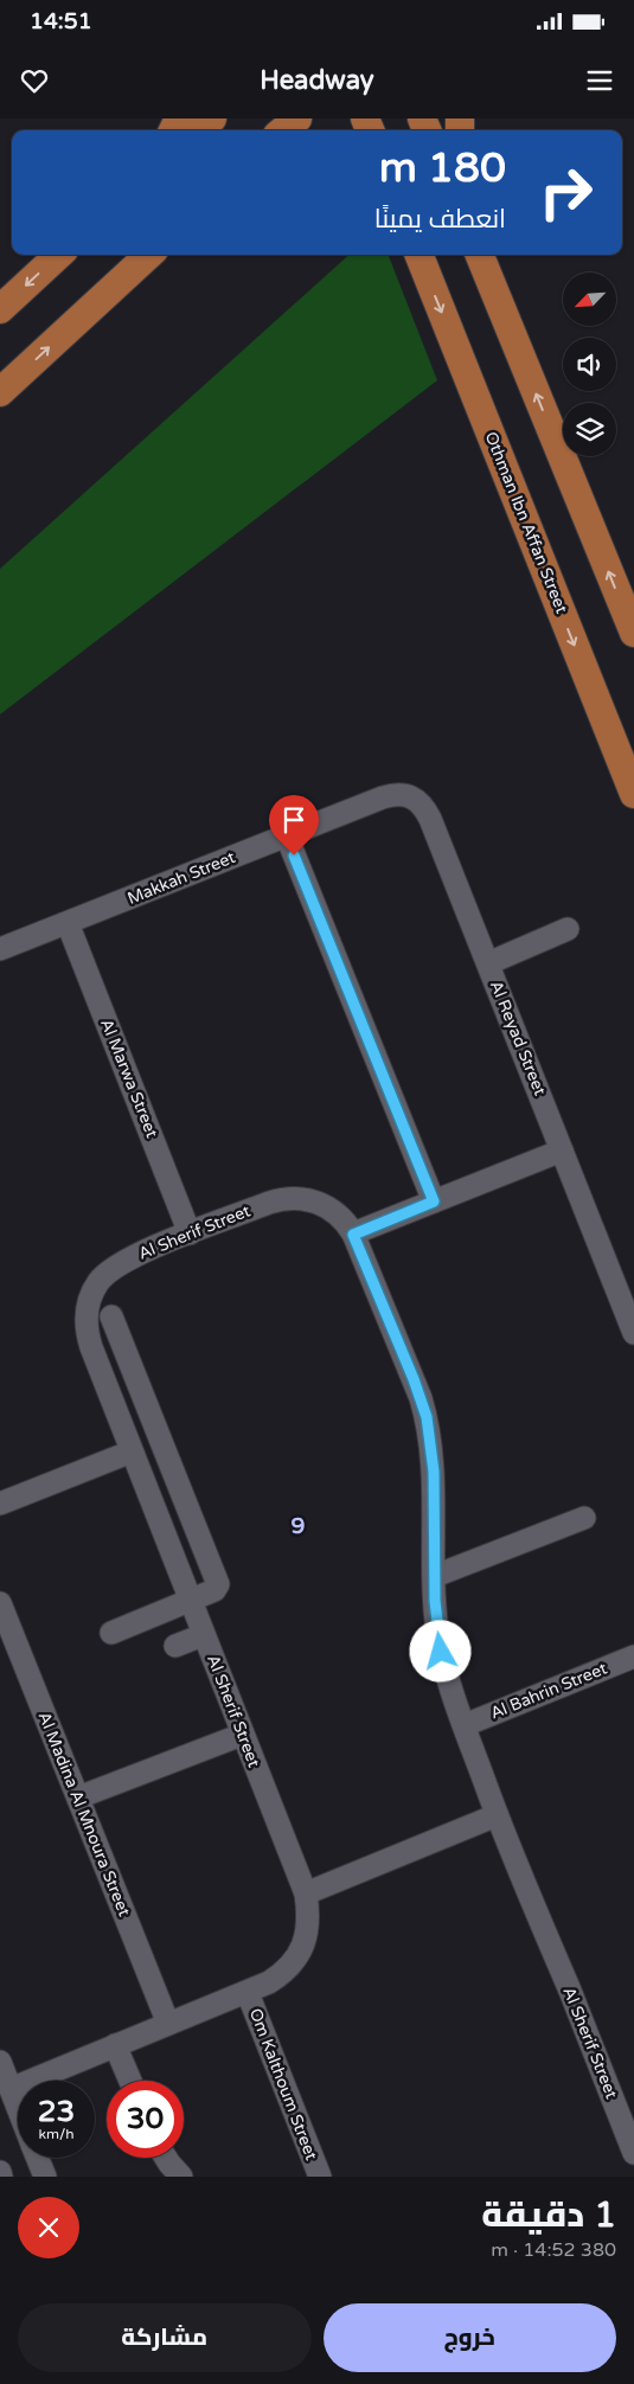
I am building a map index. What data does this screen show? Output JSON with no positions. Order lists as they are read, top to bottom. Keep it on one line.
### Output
{"streets":{"main road":["Othman Ibn Affan Street"],"street":["Makkah Street","Al Reyad Street","Al Marwa Street","Al Sherif Street","Al Bahrin Street","Al Madina Al Mnoura Street","Om Kalthoum Street"]},"crossings":[["Makkah Street","Al Reyad Street"],["Makkah Street","Al Marwa Street"],["Al Marwa Street","Al Sherif Street"],["Al Sherif Street","Al Bahrin Street"],["Al Sherif Street","Al Madina Al Mnoura Street"],["Al Sherif Street","Om Kalthoum Street"]],"districts":["9"],"north":"bottom left","page":{"status":"14:51","header":"Headway","turn":["180 m","انعطف يمينًا"],"speed":"23 km/h","limit":"30","heading":["1 دقيقة","380 m · 14:52"],"buttons":["خروج","مشاركة"]}}
